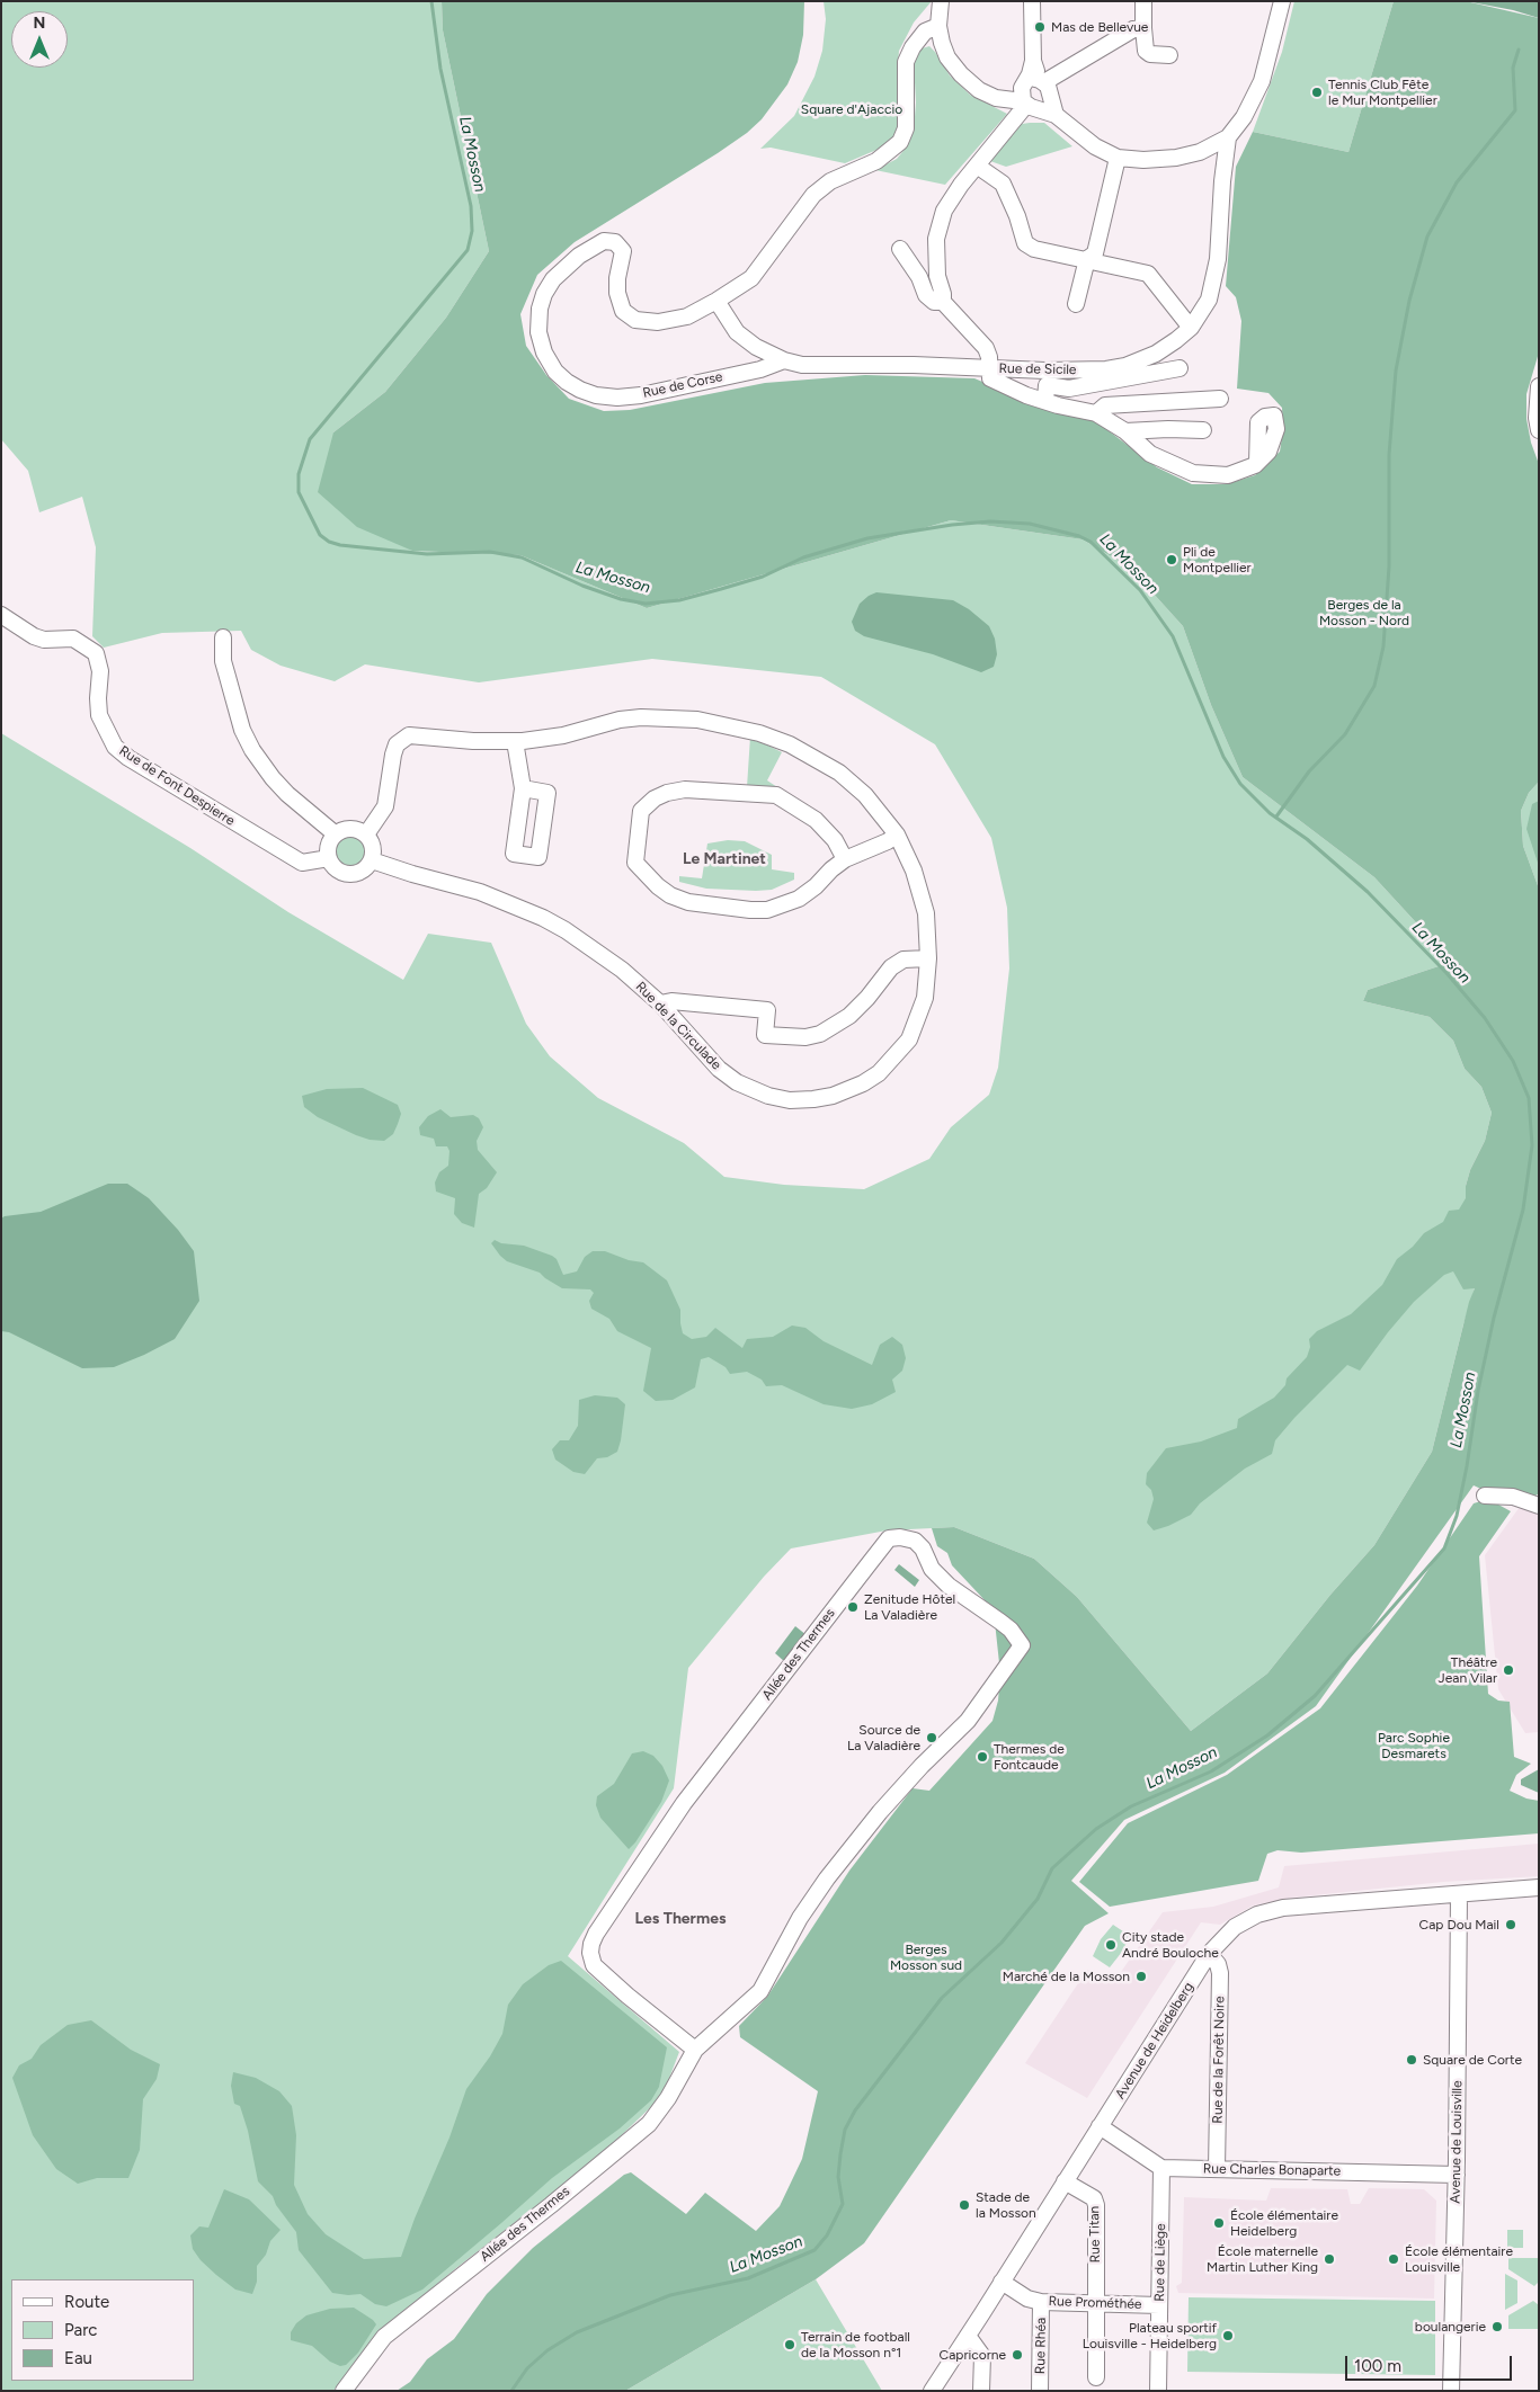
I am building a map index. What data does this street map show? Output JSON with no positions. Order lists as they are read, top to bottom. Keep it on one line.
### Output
{"streets":{"street":["Rue de Sicile","Rue de Corse","Rue de Font Despierre","Rue de la Circulade","Allée des Thermes","Avenue de Heidelberg","Rue de la Forêt Noire","Avenue de Louisville","Rue Charles Bonaparte","Rue Titan","Rue de Liège","Rue Prométhée","Rue Rhéa"]},"crossings":[["Rue de Sicile","Rue de Corse"],["Rue de Font Despierre","Rue de la Circulade"],["Avenue de Heidelberg","Rue de la Forêt Noire"],["Avenue de Heidelberg","Avenue de Louisville"],["Avenue de Heidelberg","Rue Titan"],["Avenue de Heidelberg","Rue Prométhée"],["Rue de la Forêt Noire","Rue Charles Bonaparte"],["Avenue de Louisville","Rue Charles Bonaparte"],["Rue Charles Bonaparte","Rue de Liège"],["Rue Titan","Rue Prométhée"],["Rue de Liège","Rue Prométhée"],["Rue Prométhée","Rue Rhéa"]],"districts":["Le Martinet","Les Thermes"],"water":["La Mosson"],"parks":["Square d'Ajaccio","Berges de la Mosson - Nord","Parc Sophie Desmarets","Berges Mosson sud"],"places":["Mas de Bellevue","Tennis Club Fête le Mur Montpellier","Pli de Montpellier","Zenitude Hôtel La Valadière","Théâtre Jean Vilar","Source de La Valadière","Thermes de Fontcaude","Cap Dou Mail","City stade André Bouloche","Marché de la Mosson","Square de Corte","Stade de la Mosson","École élémentaire Heidelberg","École maternelle Martin Luther King","École élémentaire Louisville","boulangerie","Plateau sportif Louisville - Heidelberg","Terrain de football de la Mosson n°1","Capricorne"],"legend":["Route","Parc","Eau"],"scale_bar":"100 m","north":"top"}
